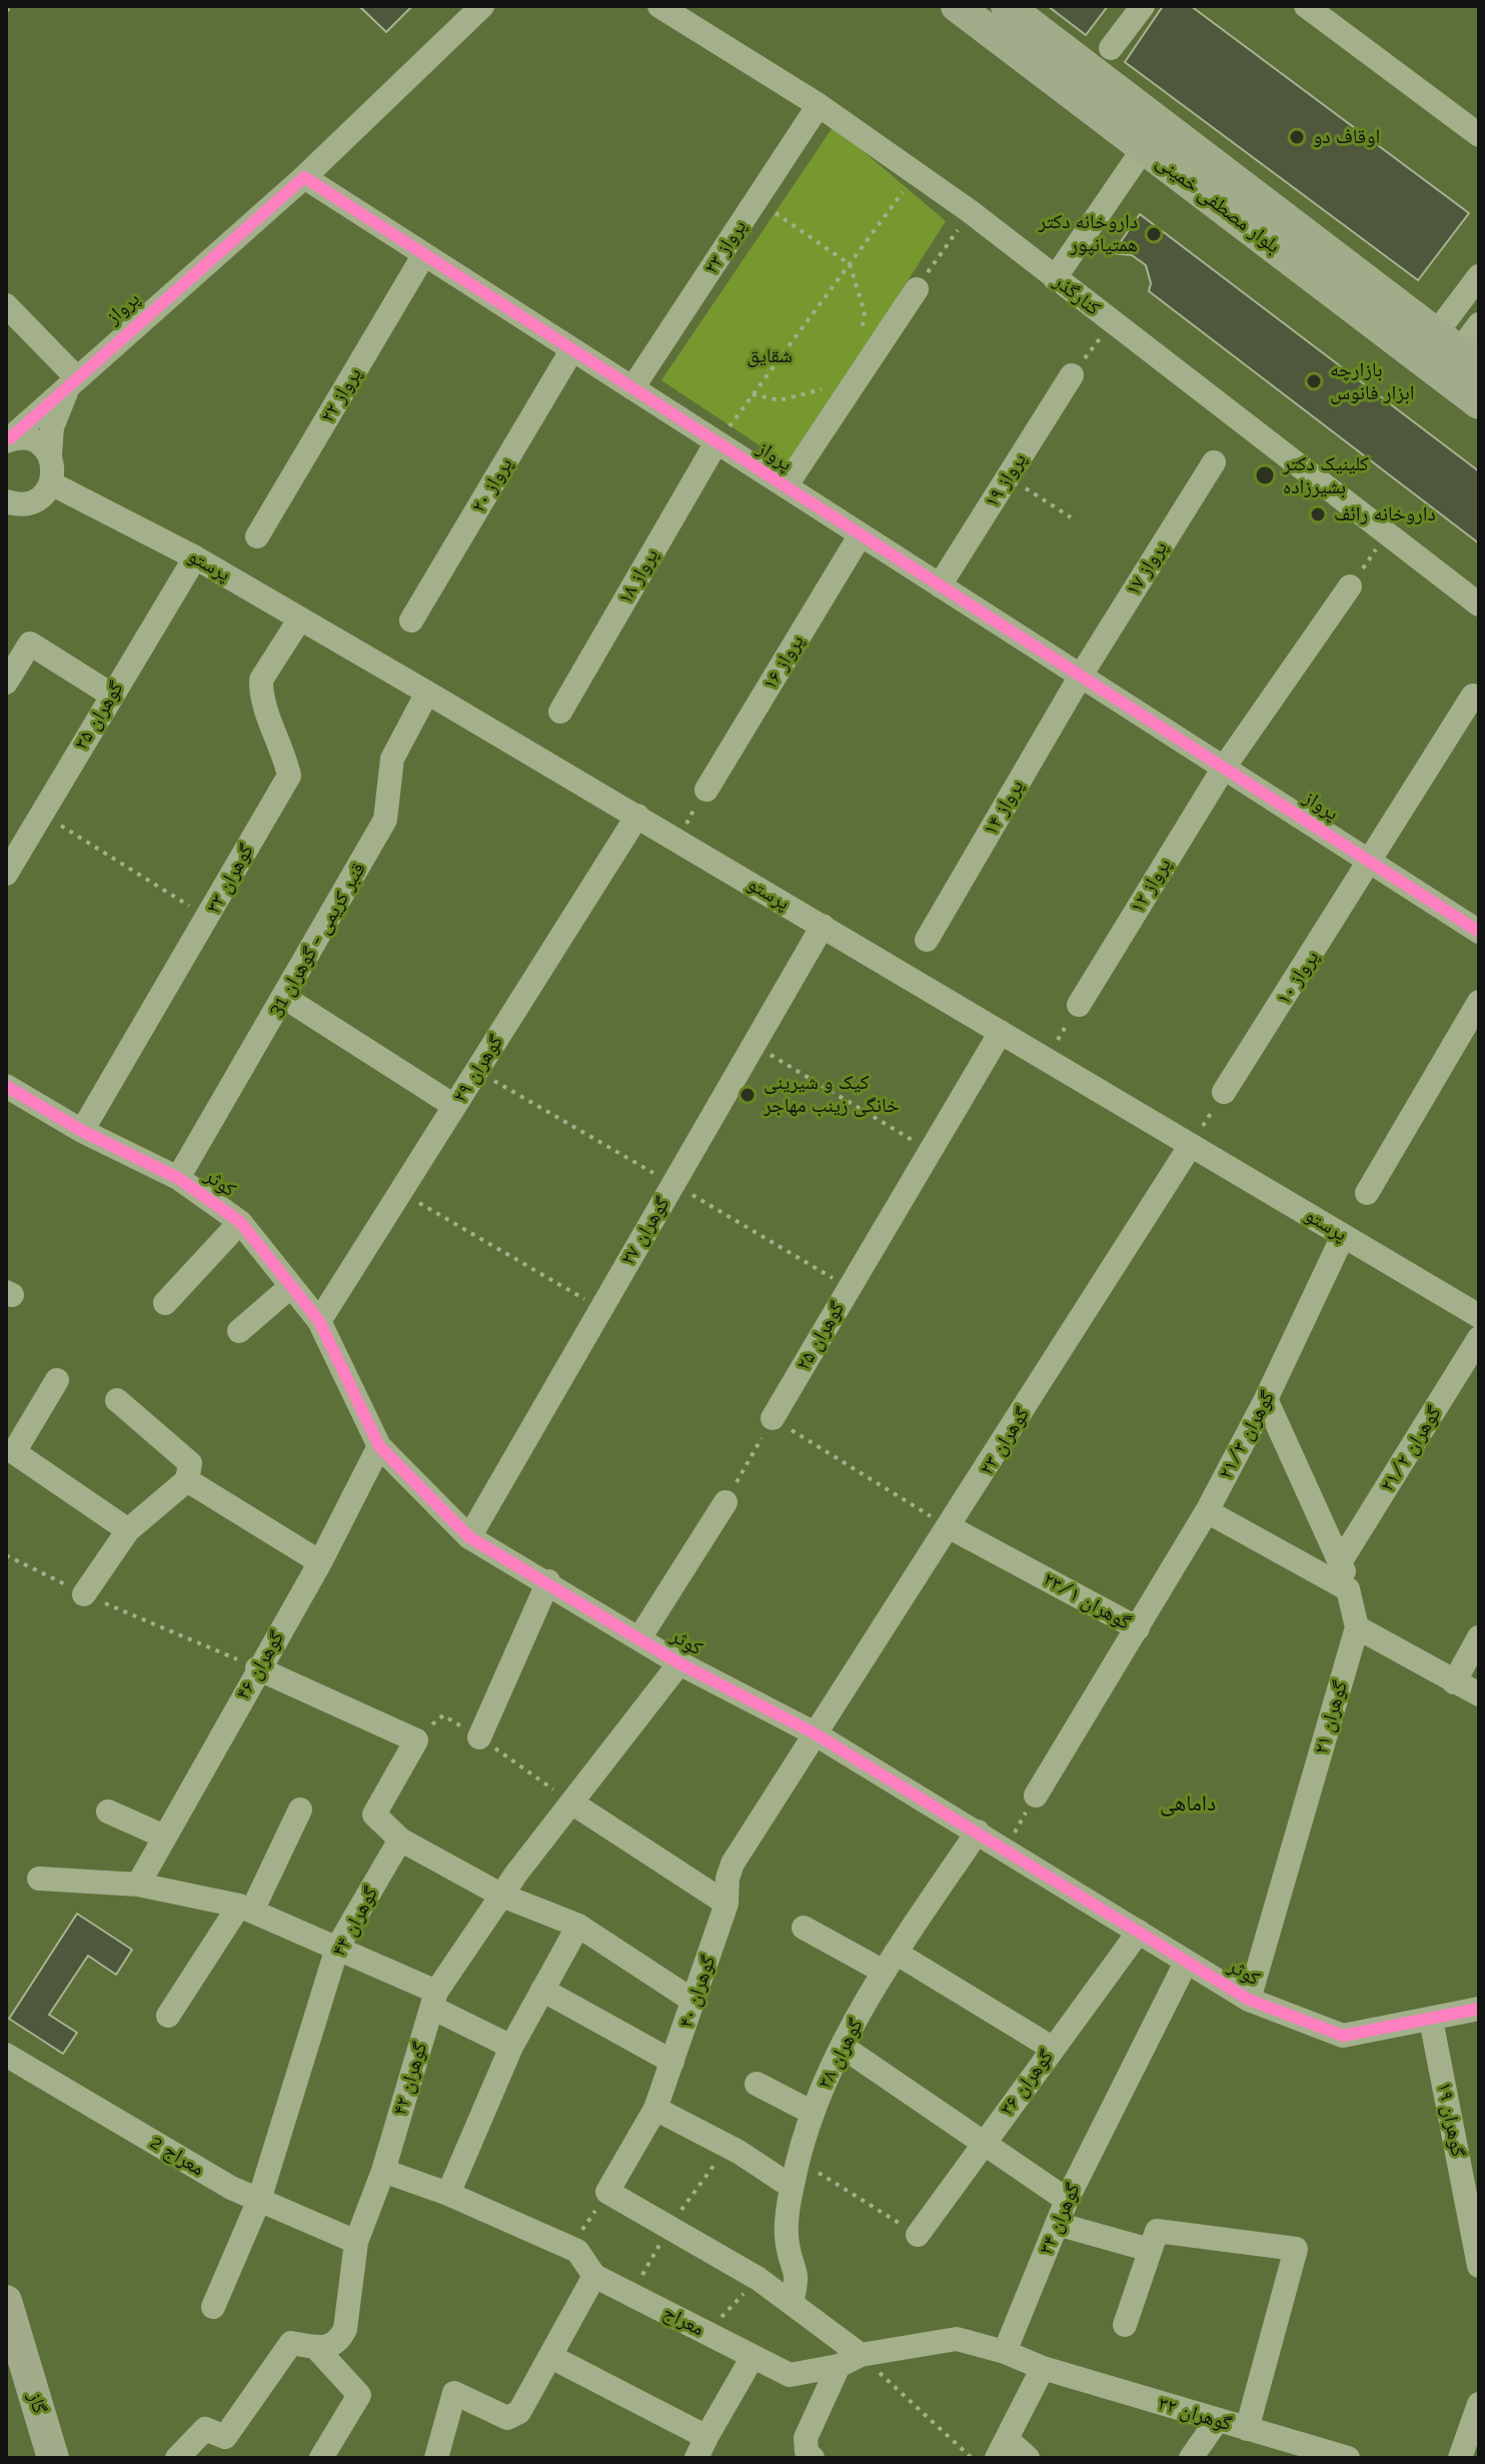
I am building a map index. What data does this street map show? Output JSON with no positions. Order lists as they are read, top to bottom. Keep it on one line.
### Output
{"streets":{"main road":["بلوار مصطفی خمینی","گاز"],"street":["پرواز ۲۳","کنارگذر","پرواز","پرواز ۲۲","پرواز ۱۹","پرواز ۲۰","پرستو","پرواز ۱۷","پرواز ۱۸","پرواز ۱۶","گوهران ۳۵","پرواز ۱۴","گوهران ۳۳","پرواز ۱۲","قنبر کریمی - گوهران 31","پرواز ۱۰","گوهران ۲۹","کوثر","گوهران ۲۷","گوهران ۲۵","گوهران ۲۱/۳","گوهران ۲۳","گوهران ۲۱/۲","گوهران ۲۳/۱","گوهران ۴۶","گوهران ۲۱","گوهران ۴۴","گوهران ۴۰","گوهران ۳۸","گوهران ۴۲","گوهران ۳۶","گوهران ۱۹","معراج 2","گوهران ۳۴","معراج","گوهران ۳۲"]},"crossings":[["پرواز ۲۳","کنارگذر"],["پرواز ۲۳","پرواز"],["پرواز","پرواز ۲۲"],["پرواز","پرواز ۱۹"],["پرواز","پرواز ۲۰"],["پرواز","پرواز ۱۷"],["پرواز","پرواز ۱۸"],["پرواز","پرواز ۱۶"],["پرواز","پرواز ۱۴"],["پرواز","پرواز ۱۲"],["پرواز","پرواز ۱۰"],["پرستو","گوهران ۳۵"],["پرستو","گوهران ۳۳"],["پرستو","قنبر کریمی - گوهران 31"],["پرستو","گوهران ۲۹"],["پرستو","گوهران ۲۷"],["پرستو","گوهران ۲۵"],["پرستو","گوهران ۲۱/۳"],["پرستو","گوهران ۲۳"],["پرواز ۱۷","پرواز ۱۴"],["گوهران ۳۳","کوثر"],["قنبر کریمی - گوهران 31","کوثر"],["گوهران ۲۹","کوثر"],["کوثر","گوهران ۲۷"],["کوثر","گوهران ۲۳"],["کوثر","گوهران ۴۶"],["کوثر","گوهران ۲۱"],["کوثر","گوهران ۴۰"],["کوثر","گوهران ۳۸"],["کوثر","گوهران ۴۲"],["کوثر","گوهران ۳۶"],["کوثر","گوهران ۱۹"],["کوثر","گوهران ۳۴"],["گوهران ۲۱/۳","گوهران ۲۳/۱"],["گوهران ۲۱/۳","گوهران ۲۱"],["گوهران ۲۳","گوهران ۲۳/۱"],["گوهران ۲۳","گوهران ۴۰"],["گوهران ۲۱/۲","گوهران ۲۱"],["گوهران ۴۴","معراج 2"],["گوهران ۴۲","معراج 2"],["گوهران ۴۲","معراج"],["گوهران ۳۴","معراج"]],"districts":["داماهی"],"parks":["شقایق"],"places":["اوقاف دو","داروخانه دکتر همتیانپور","بازارچه ابزار فانوس","کلینیک دکتر بشیرزاده","داروخانه رائف","کیک و شیرینی خانگی زینب مهاجر"]}
